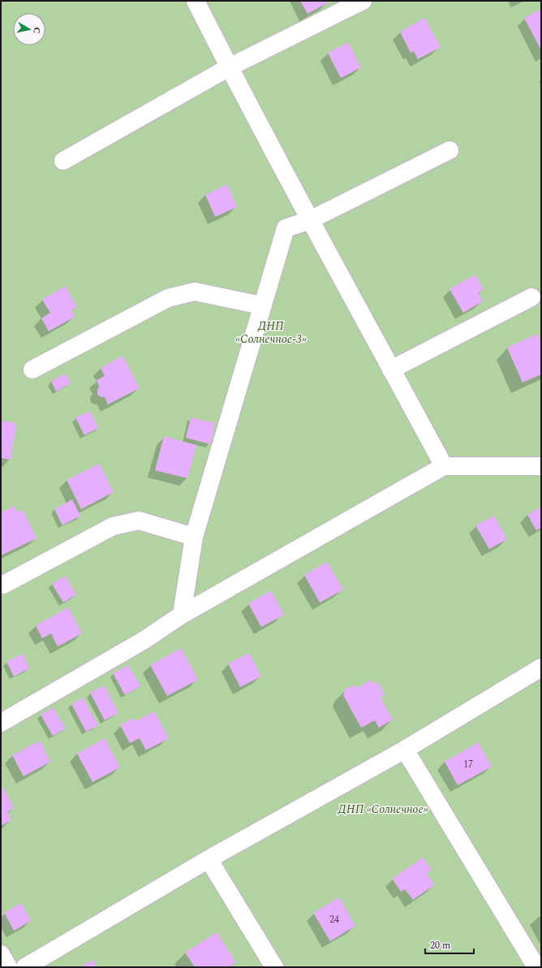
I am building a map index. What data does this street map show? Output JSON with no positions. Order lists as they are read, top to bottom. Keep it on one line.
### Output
{"parks":["ДНП «Солнечное-3»","ДНП «Солнечное»"],"house_numbers":["17","24"],"scale_bar":"20 m","north":"right"}
